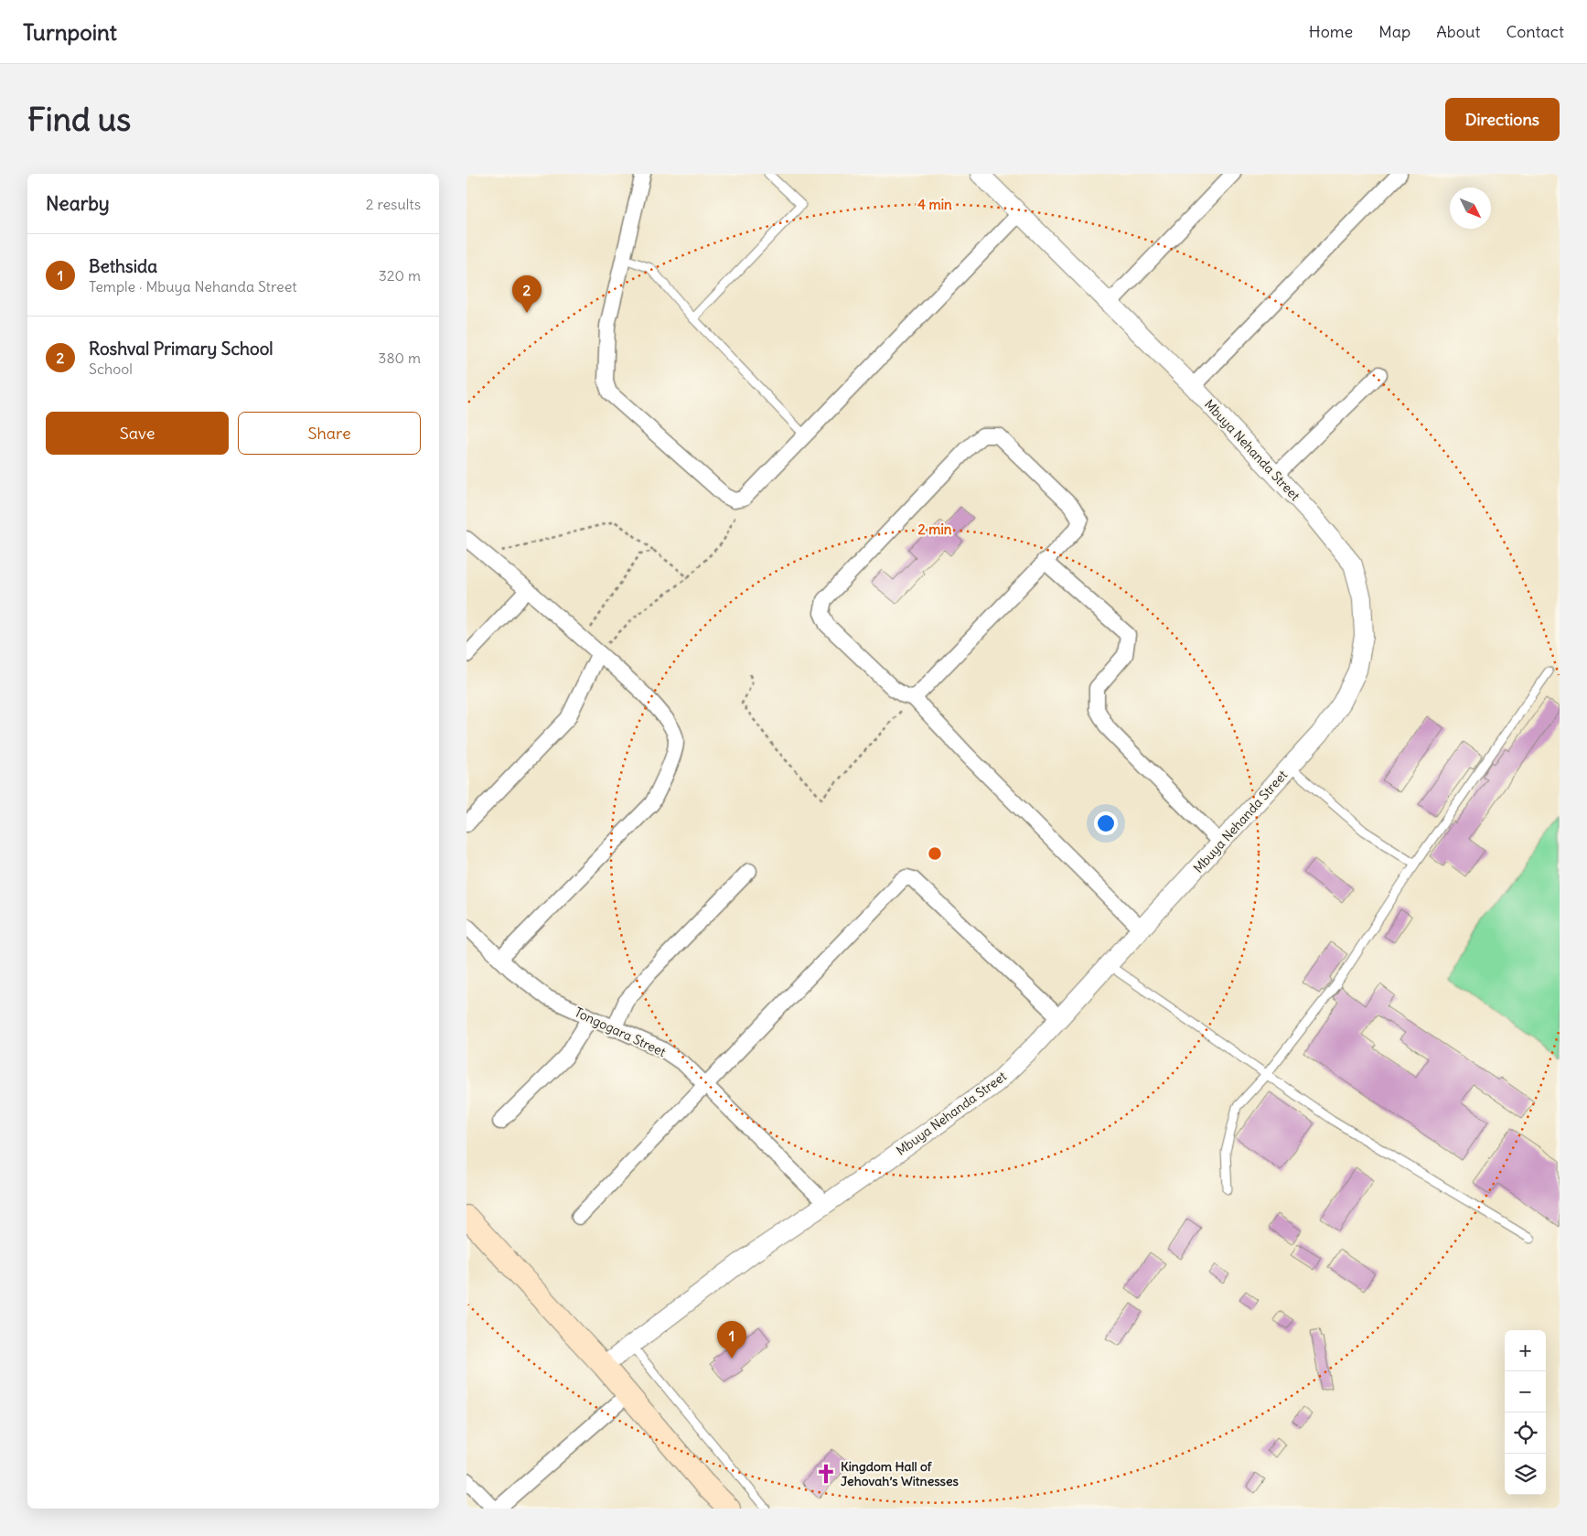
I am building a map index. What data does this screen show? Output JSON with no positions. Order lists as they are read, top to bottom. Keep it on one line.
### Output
{"streets":{"street":["Mbuya Nehanda Street","Tongogara Street"]},"crossings":[["Mbuya Nehanda Street","Tongogara Street"]],"places":{"church":["Kingdom Hall of Jehovah’s Witnesses"]},"north":"bottom right","page":{"header":"Turnpoint","nav":["Home","Map","About","Contact"],"buttons":["Directions",["Save","Share"]],"title":"Find us","heading":["Nearby","2 results"],"list":[{"mark":"1","name":"Bethsida","note":"Temple · Mbuya Nehanda Street","value":"320 m"},{"mark":"2","name":"Roshval Primary School","note":"School","value":"380 m"}],"pins":["2","1"],"map_buttons":["+","−"]},"rings":["4 min","2 min"]}
